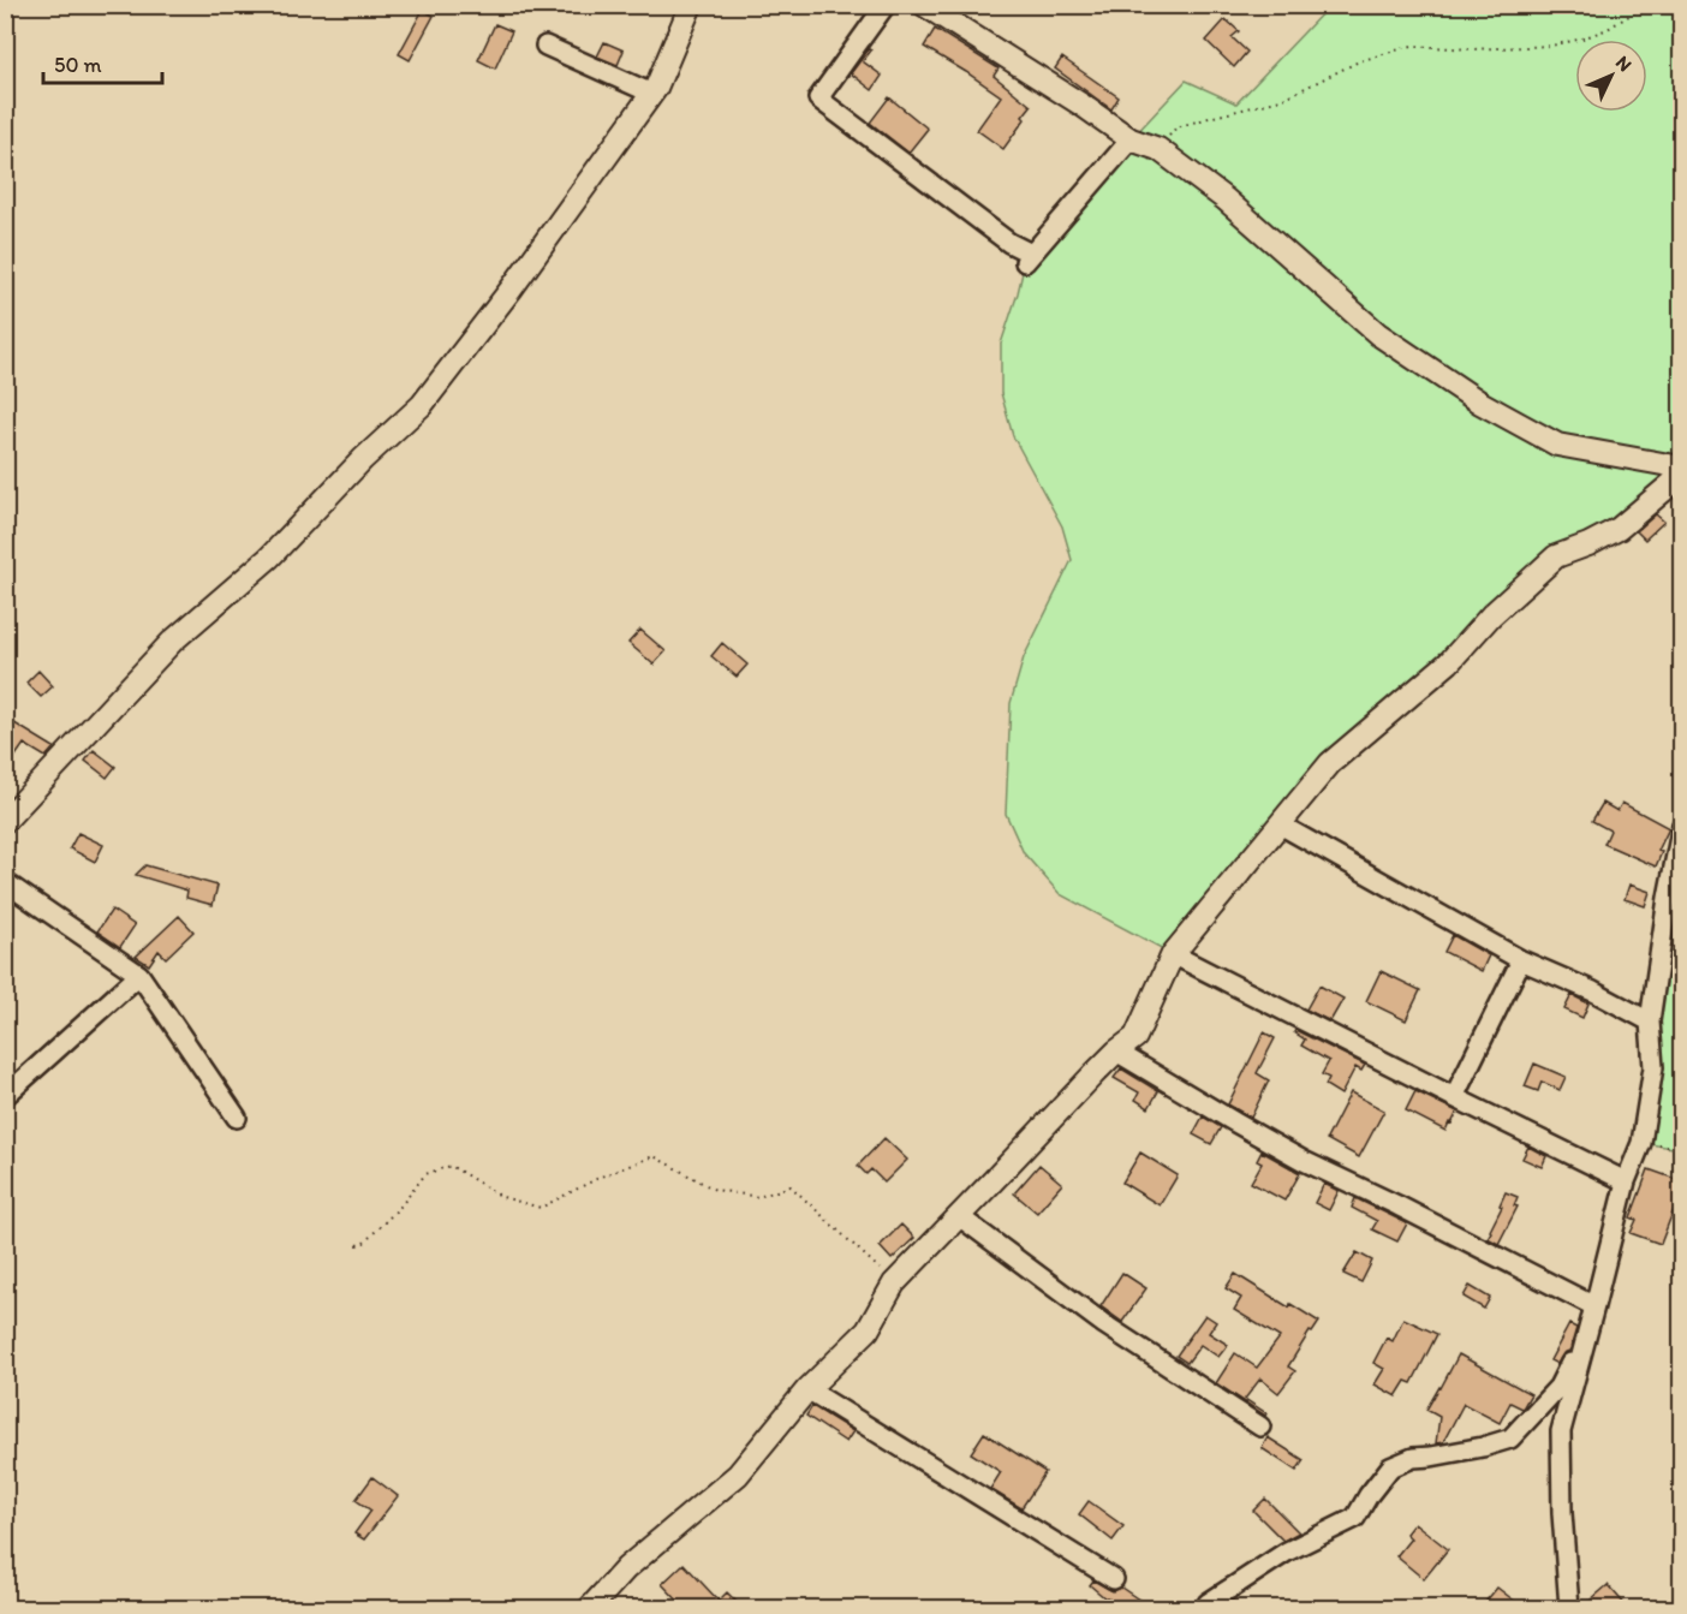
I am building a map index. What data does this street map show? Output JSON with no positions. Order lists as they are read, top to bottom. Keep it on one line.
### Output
{"scale_bar":"50 m","north":"top right"}
